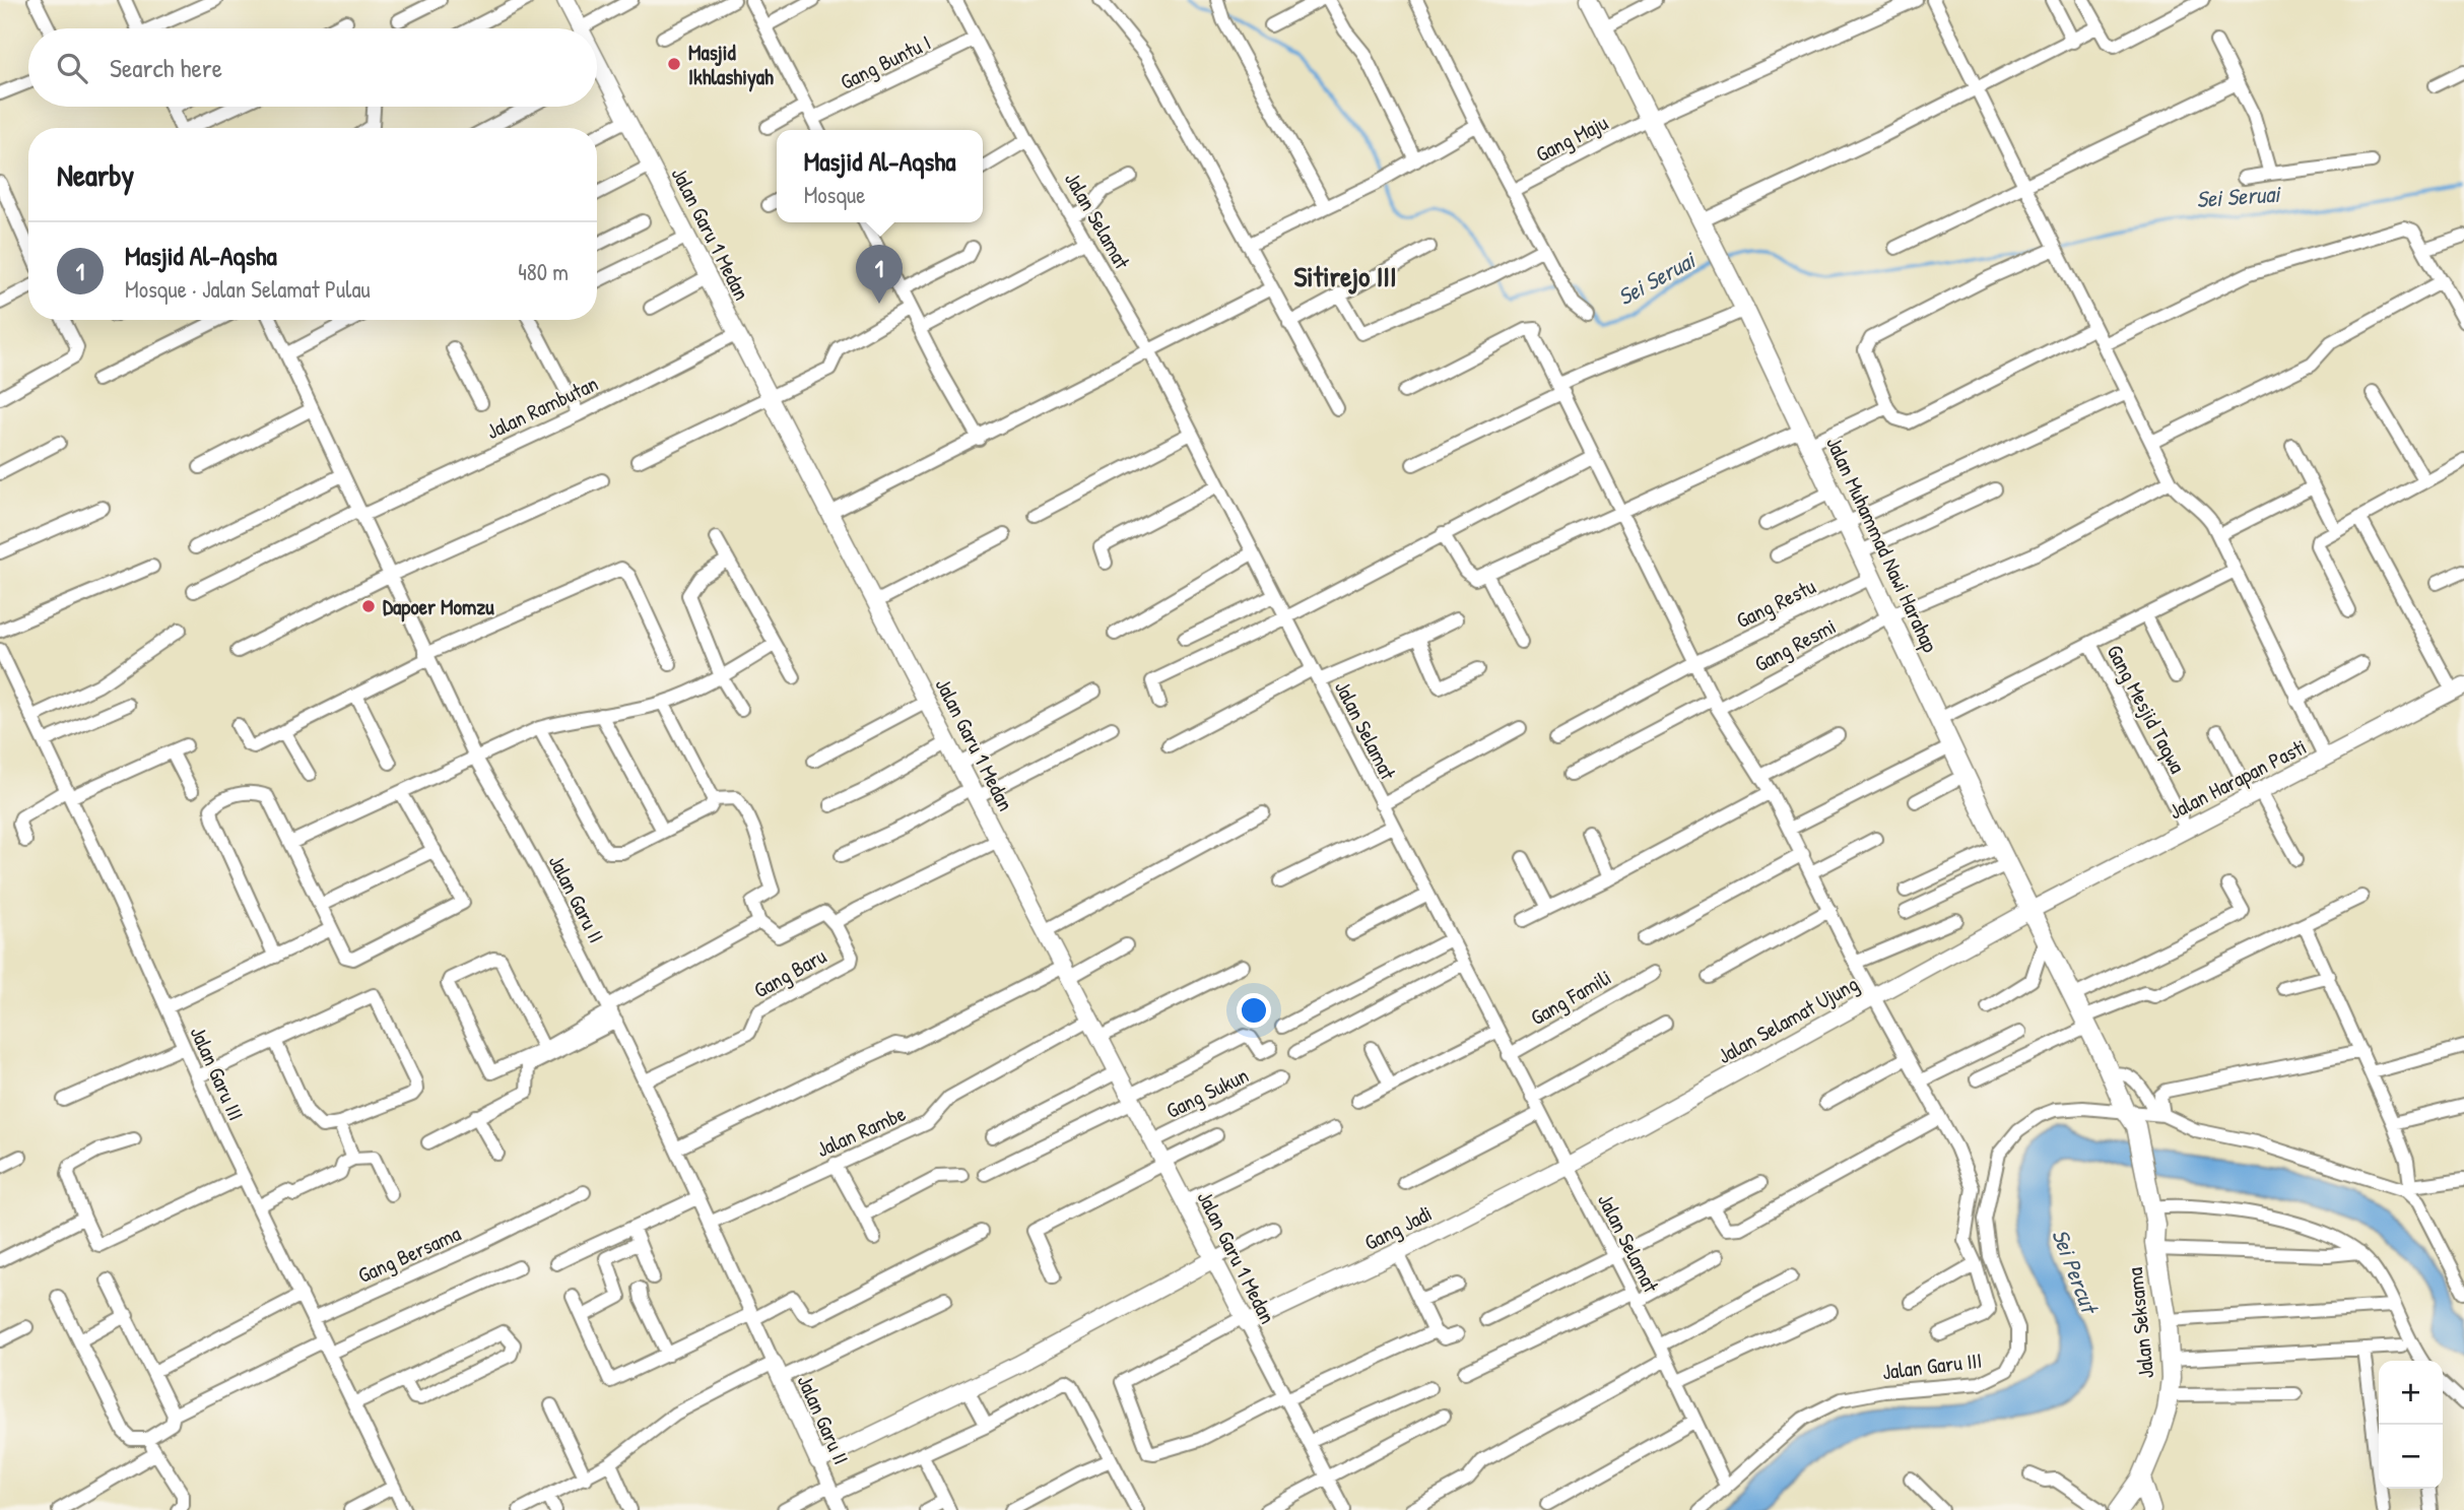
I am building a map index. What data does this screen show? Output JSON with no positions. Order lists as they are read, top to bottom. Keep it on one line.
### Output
{"streets":{"main road":["Jalan Muhammad Nawi Harahap","Jalan Seksama"],"street":["Gang Buntu I","Gang Maju","Jalan Selamat","Jalan Garu 1 Medan","Jalan Rambutan","Gang Restu","Gang Resmi","Gang Mesjid Taqwa","Jalan Harapan Pasti","Jalan Garu II","Gang Baru","Gang Famili","Jalan Selamat Ujung","Jalan Garu III","Gang Sukun","Jalan Rambe","Gang Jadi","Gang Bersama"]},"crossings":[["Gang Buntu I","Jalan Selamat"],["Gang Maju","Jalan Muhammad Nawi Harahap"],["Jalan Selamat","Gang Famili"],["Jalan Selamat","Jalan Selamat Ujung"],["Jalan Selamat","Jalan Garu III"],["Jalan Selamat","Gang Jadi"],["Jalan Garu 1 Medan","Jalan Rambutan"],["Jalan Garu 1 Medan","Gang Sukun"],["Jalan Garu 1 Medan","Jalan Rambe"],["Jalan Garu 1 Medan","Gang Jadi"],["Jalan Rambutan","Jalan Garu II"],["Jalan Muhammad Nawi Harahap","Gang Restu"],["Jalan Muhammad Nawi Harahap","Gang Resmi"],["Jalan Muhammad Nawi Harahap","Jalan Harapan Pasti"],["Jalan Muhammad Nawi Harahap","Jalan Selamat Ujung"],["Jalan Muhammad Nawi Harahap","Jalan Garu III"],["Jalan Muhammad Nawi Harahap","Jalan Seksama"],["Gang Mesjid Taqwa","Jalan Harapan Pasti"],["Jalan Harapan Pasti","Jalan Selamat Ujung"],["Jalan Garu II","Gang Baru"],["Jalan Garu II","Jalan Rambe"],["Jalan Selamat Ujung","Gang Jadi"],["Jalan Garu III","Gang Bersama"],["Jalan Garu III","Jalan Seksama"]],"districts":["Sitirejo III"],"water":["Sei Seruai","Sei Percut"],"places":["Masjid Ikhlashiyah","Dapoer Momzu"],"page":{"search":"Search here","heading":"Nearby","popup":["Masjid Al-Aqsha","Mosque"],"list":[{"mark":"1","name":"Masjid Al-Aqsha","note":"Mosque · Jalan Selamat Pulau","value":"480 m"}],"pins":"1","map_buttons":["+","−"]}}
